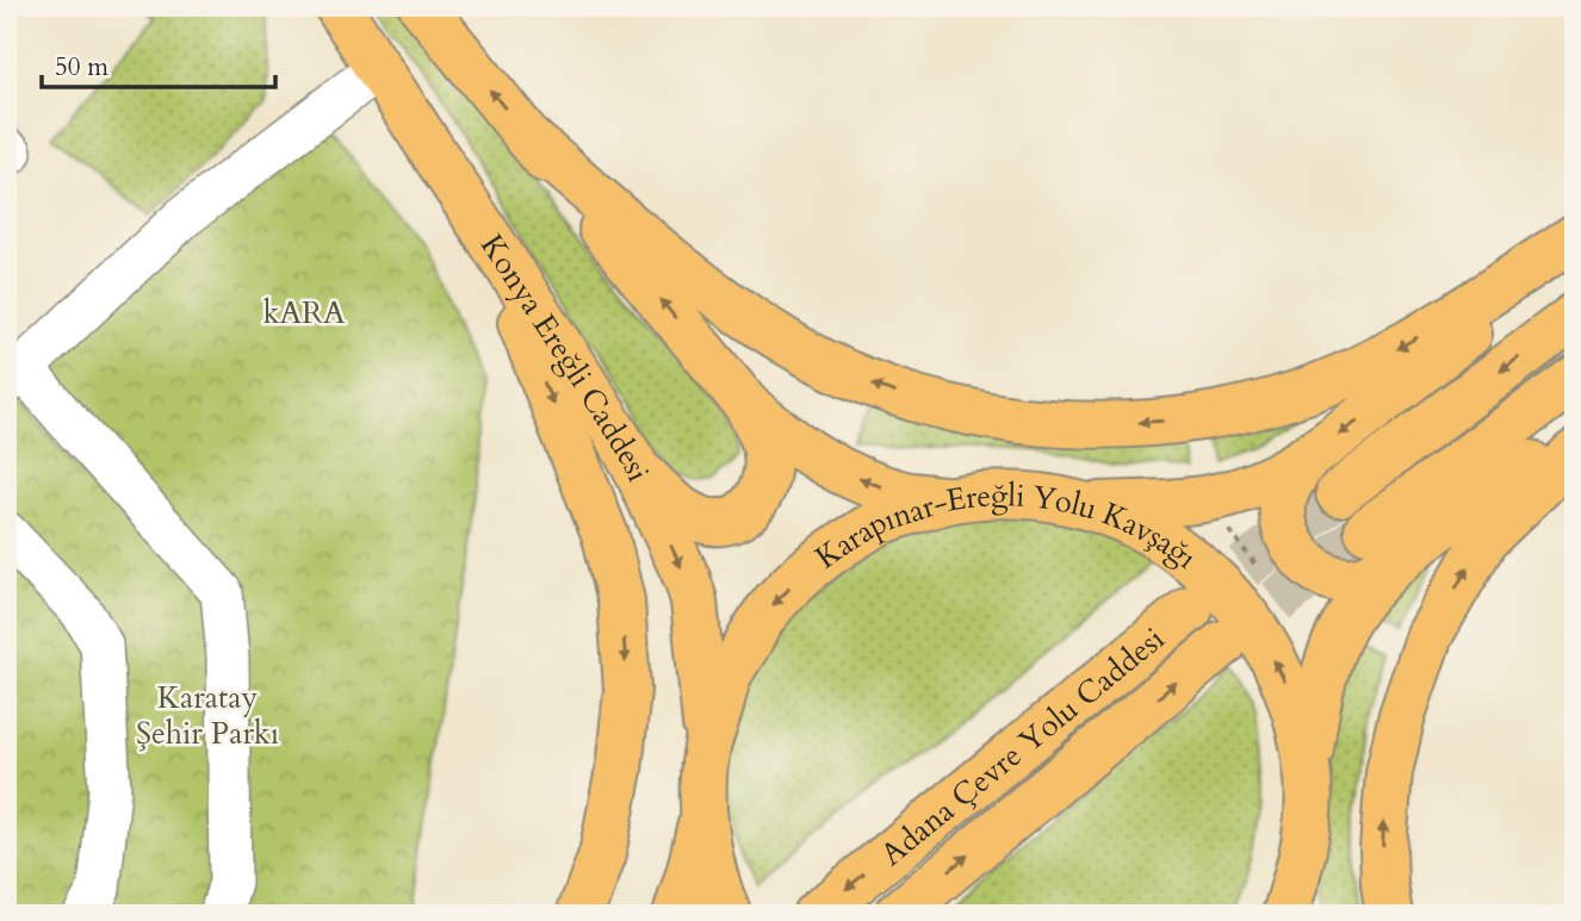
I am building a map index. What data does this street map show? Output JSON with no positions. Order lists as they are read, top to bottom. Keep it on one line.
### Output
{"streets":{"highway":["Konya Ereğli Caddesi","Karapınar-Ereğli Yolu Kavşağı","Adana Çevre Yolu Caddesi"]},"crossings":[["Konya Ereğli Caddesi","Karapınar-Ereğli Yolu Kavşağı"]],"parks":["kARA","Karatay Şehir Parkı"],"scale_bar":"50 m"}
